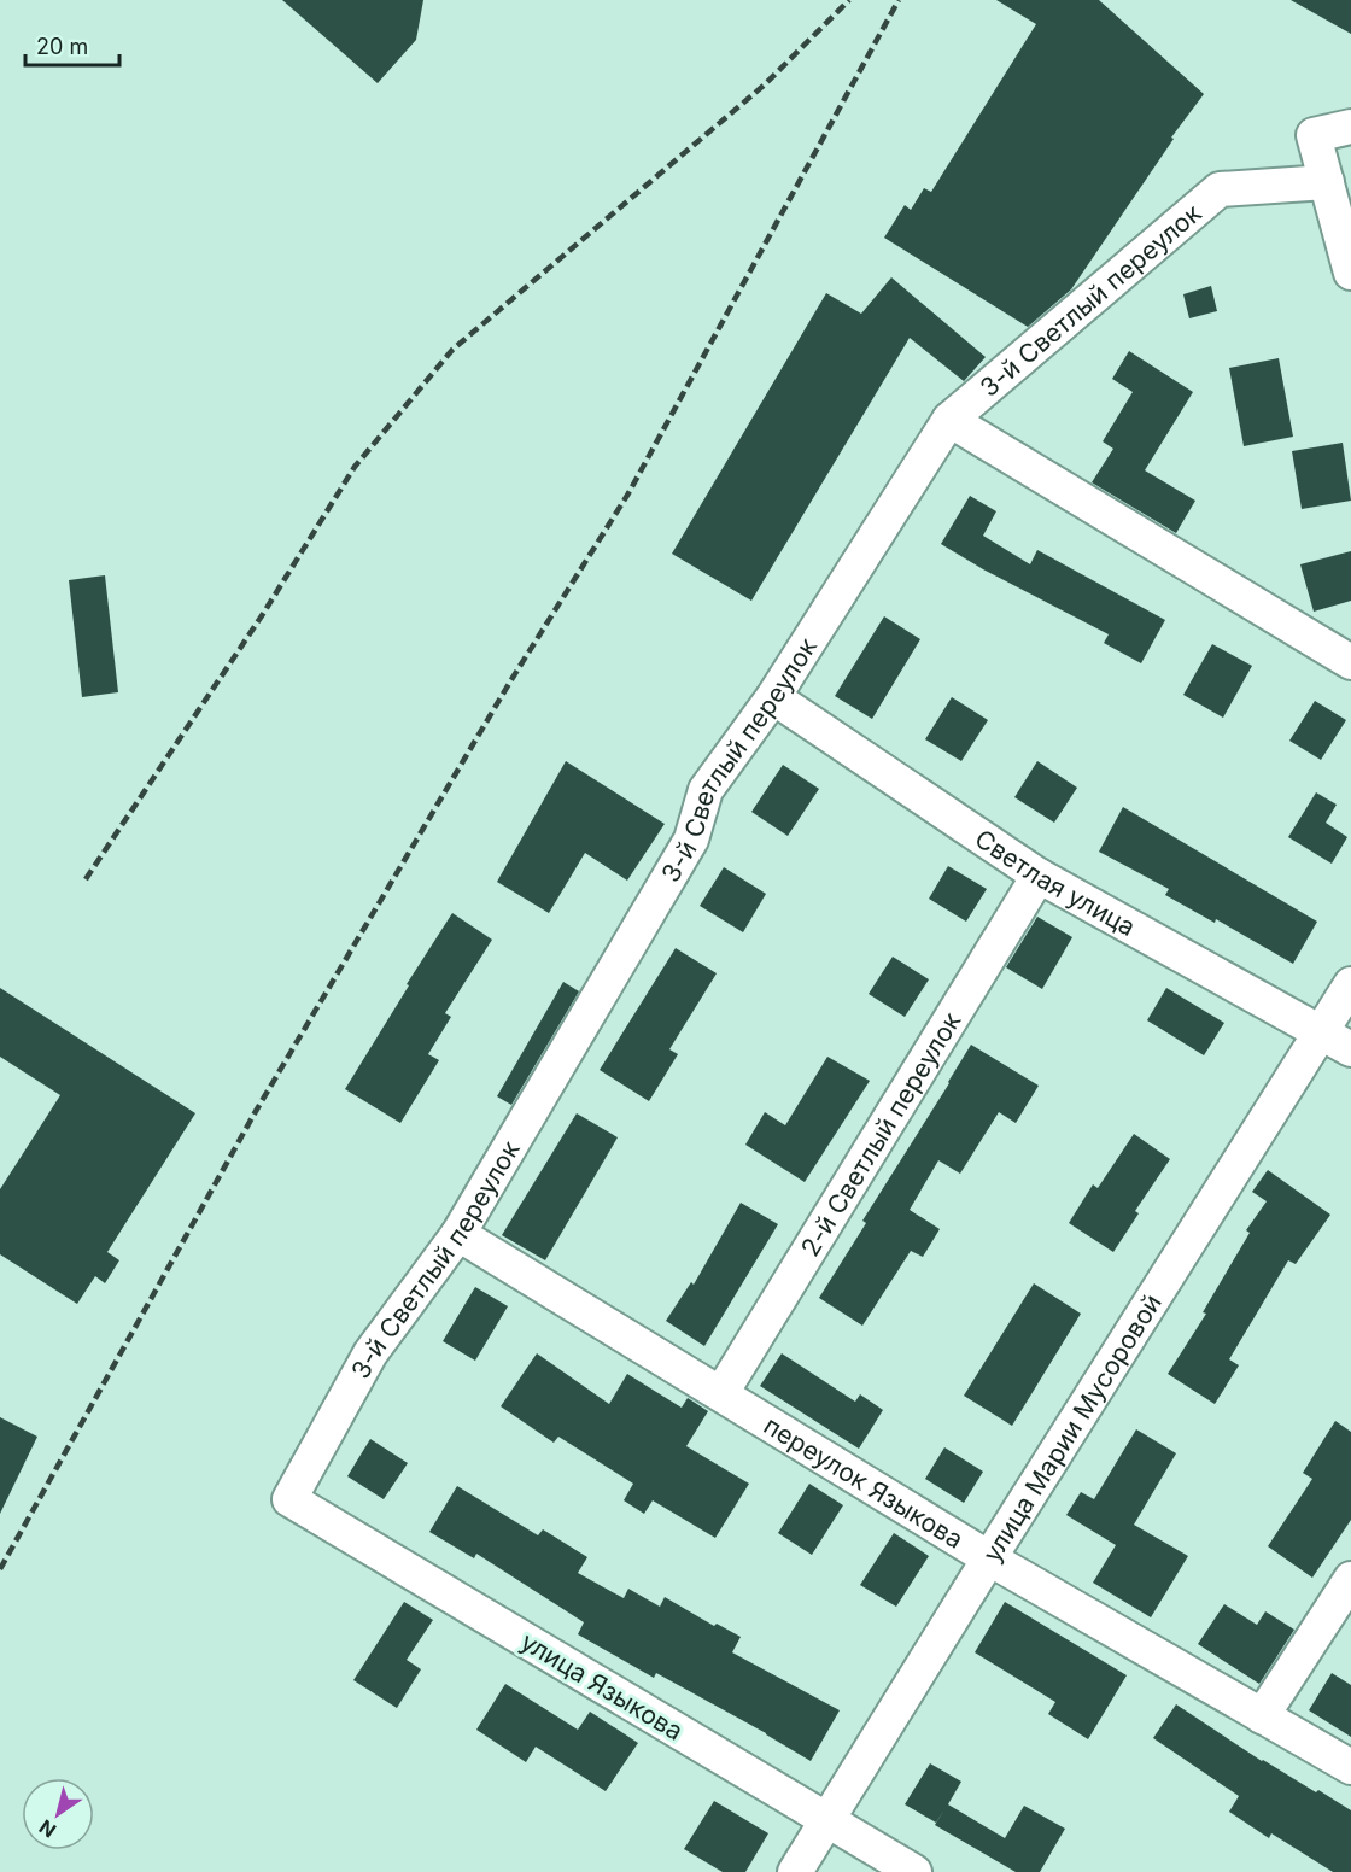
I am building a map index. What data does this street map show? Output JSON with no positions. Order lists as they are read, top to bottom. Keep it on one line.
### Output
{"streets":{"street":["3-й Светлый переулок","Светлая улица","2-й Светлый переулок","улица Марии Мусоровой","переулок Языкова","улица Языкова"]},"crossings":[["3-й Светлый переулок","Светлая улица"],["3-й Светлый переулок","переулок Языкова"],["3-й Светлый переулок","улица Языкова"],["Светлая улица","2-й Светлый переулок"],["Светлая улица","улица Марии Мусоровой"],["2-й Светлый переулок","переулок Языкова"],["улица Марии Мусоровой","переулок Языкова"],["улица Марии Мусоровой","улица Языкова"]],"scale_bar":"20 m","north":"bottom left"}
